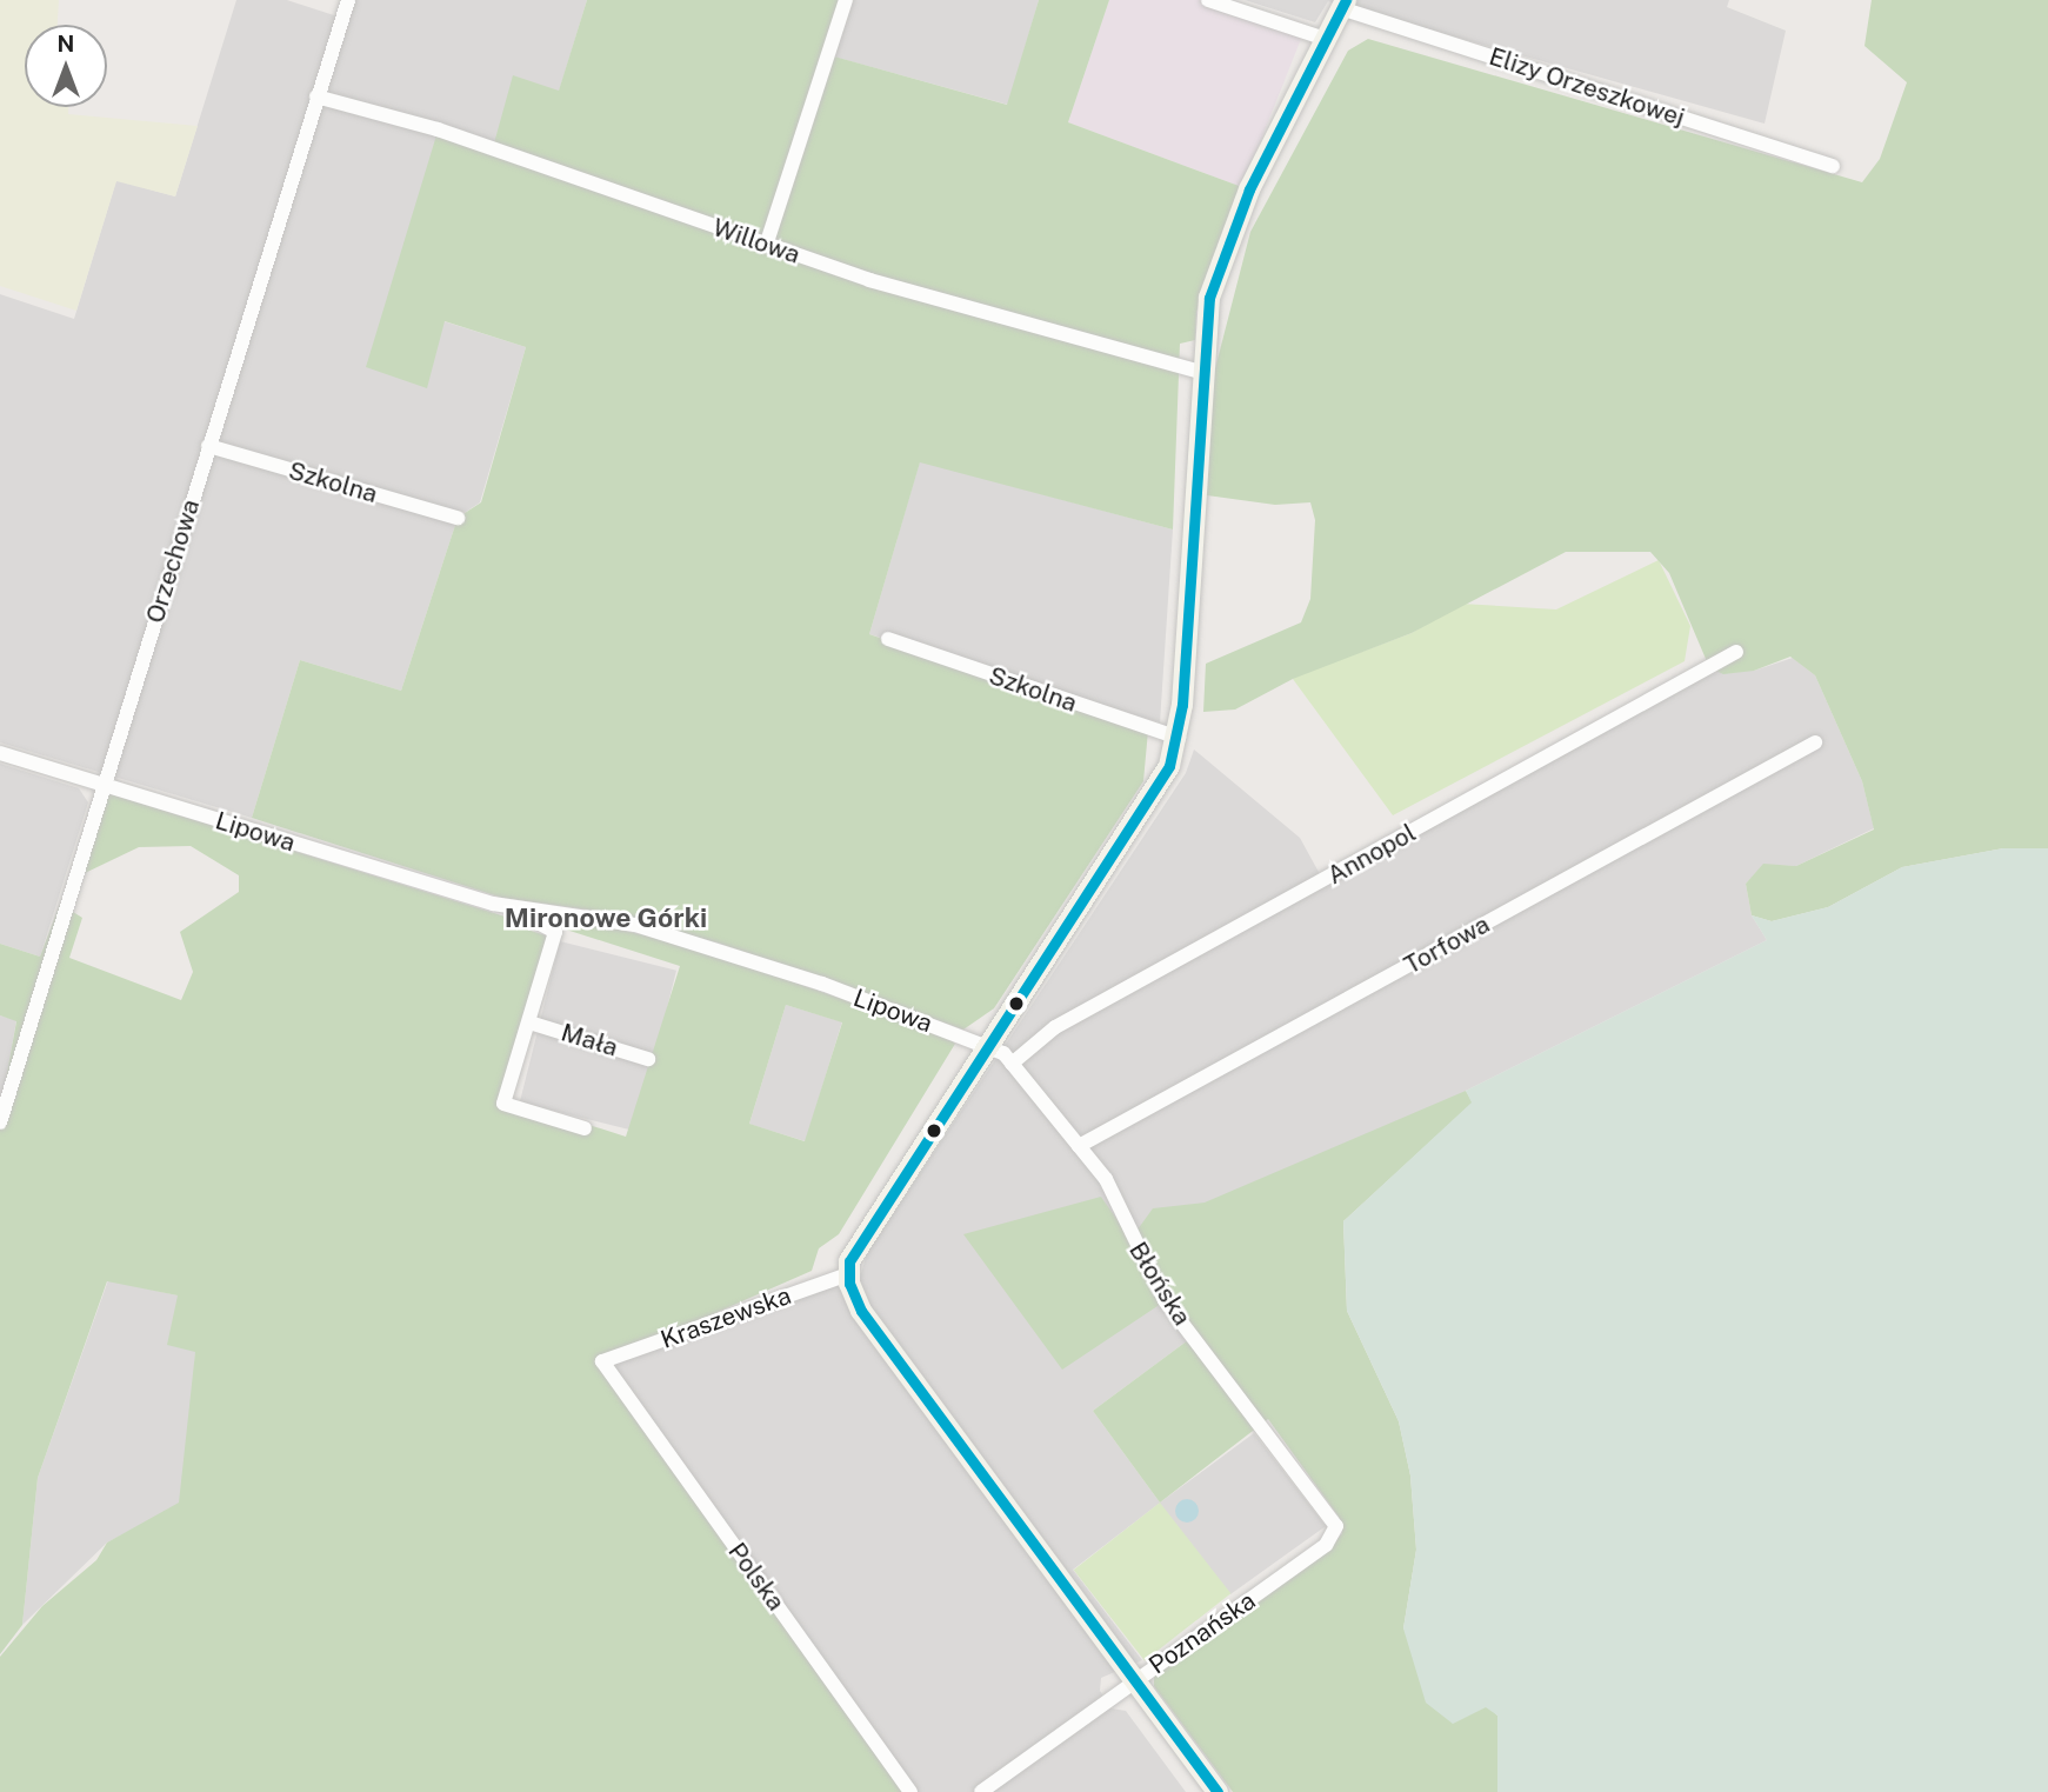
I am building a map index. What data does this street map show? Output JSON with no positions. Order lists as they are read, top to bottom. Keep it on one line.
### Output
{"streets":{"street":["Elizy Orzeszkowej","Willowa","Szkolna","Orzechowa","Lipowa","Annopol","Torfowa","Mała","Błońska","Kraszewska","Polska","Poznańska"]},"crossings":[["Willowa","Orzechowa"],["Szkolna","Orzechowa"],["Orzechowa","Lipowa"],["Lipowa","Mała"],["Lipowa","Błońska"],["Annopol","Błońska"],["Torfowa","Błońska"],["Błońska","Poznańska"],["Kraszewska","Polska"]],"districts":["Mironowe Górki"],"north":"top"}
